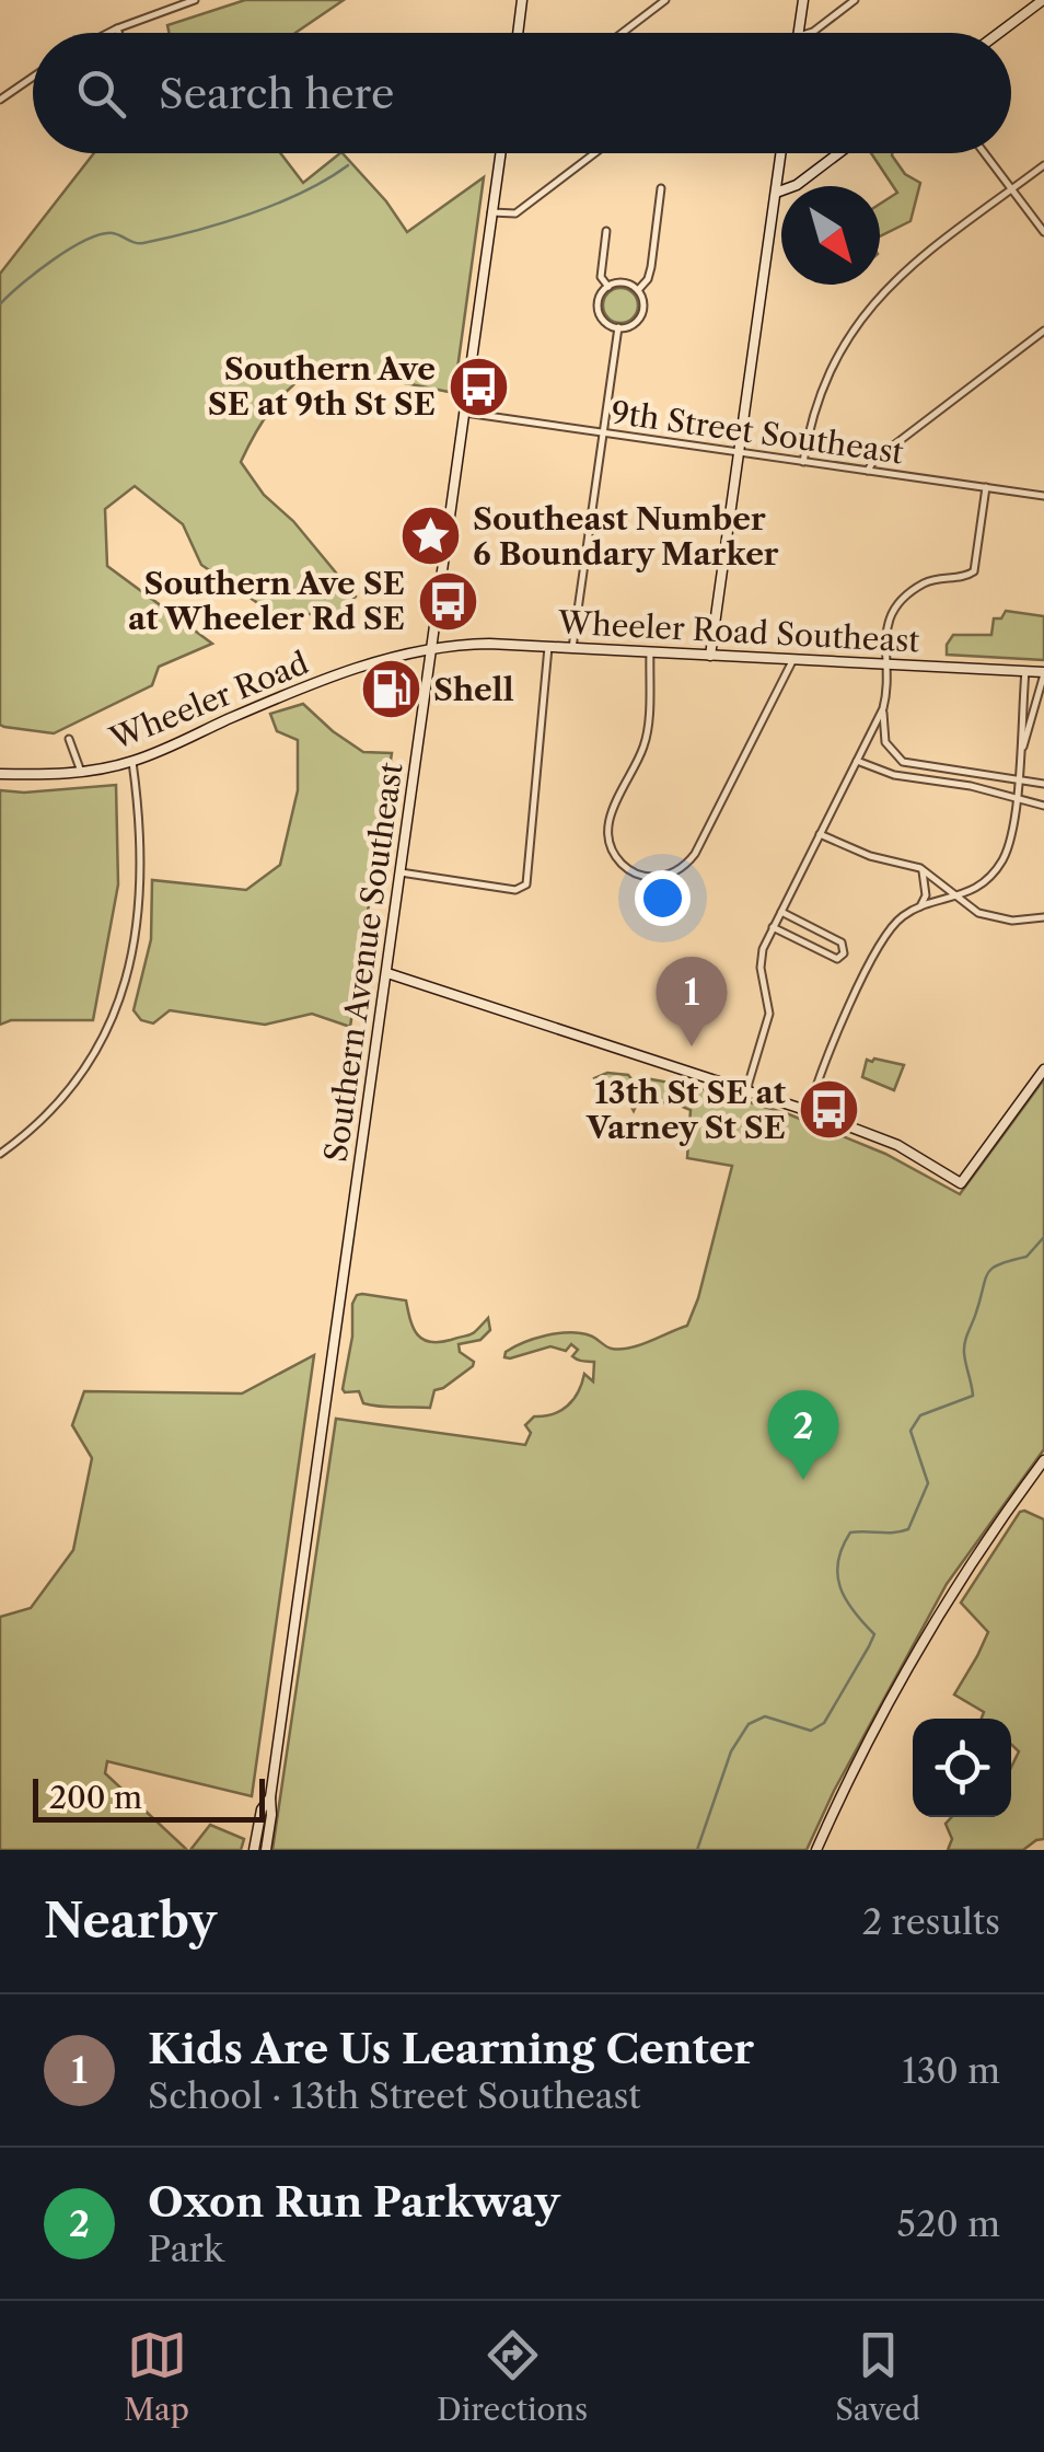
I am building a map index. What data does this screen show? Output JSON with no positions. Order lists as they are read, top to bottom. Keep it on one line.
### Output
{"streets":{"main road":["Wheeler Road Southeast","Wheeler Road","Southern Avenue Southeast"],"street":["9th Street Southeast"]},"crossings":[["9th Street Southeast","Southern Avenue Southeast"],["Wheeler Road Southeast","Wheeler Road"],["Wheeler Road Southeast","Southern Avenue Southeast"],["Wheeler Road","Southern Avenue Southeast"]],"places":{"bus stop":["Southern Ave SE at 9th St SE","Southern Ave SE at Wheeler Rd SE","13th St SE at Varney St SE"],"place":["Southeast Number 6 Boundary Marker"],"fuel station":["Shell"]},"scale_bar":"200 m","north":"bottom right","page":{"search":"Search here","pins":["1","2"],"scale":"200 m","heading":["Nearby","2 results"],"list":[{"mark":"1","name":"Kids Are Us Learning Center","note":"School · 13th Street Southeast","value":"130 m"},{"mark":"2","name":"Oxon Run Parkway","note":"Park","value":"520 m"}],"nav":["Map","Directions","Saved"]}}
